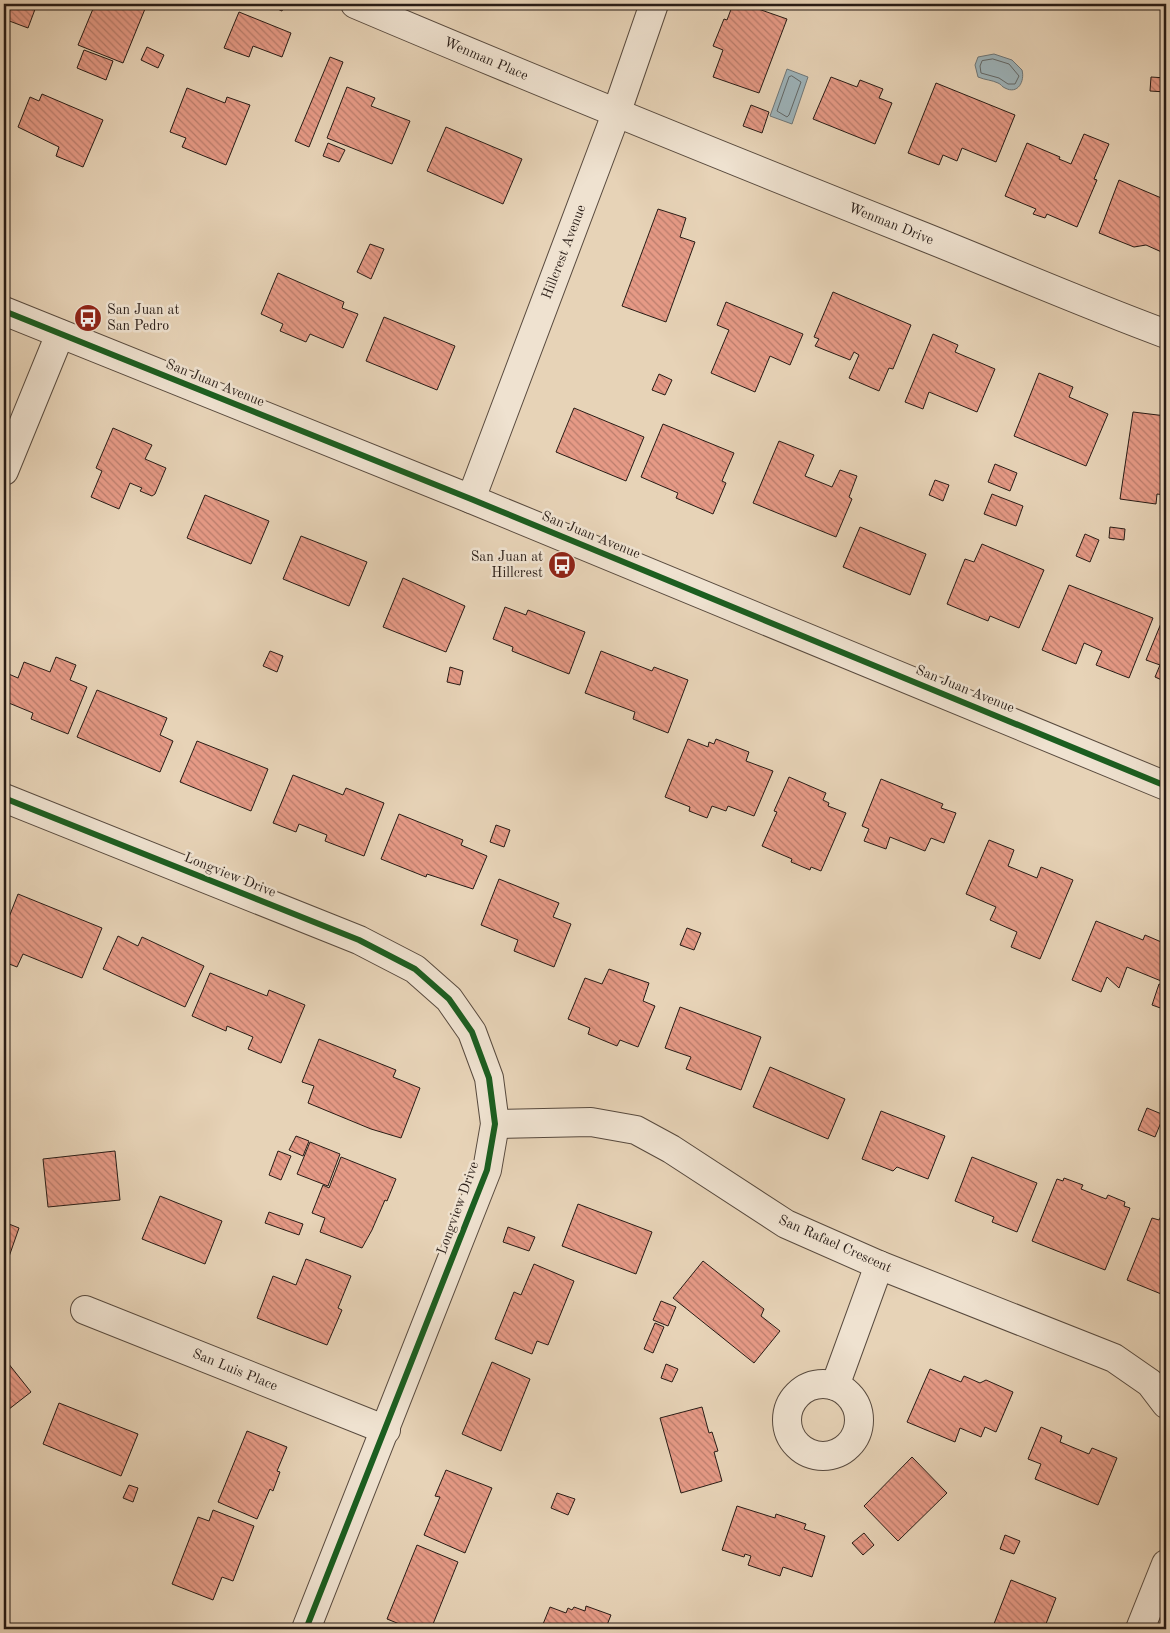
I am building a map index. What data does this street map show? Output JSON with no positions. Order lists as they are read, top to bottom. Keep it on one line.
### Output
{"streets":{"street":["Wenman Place","Wenman Drive","Hillcrest Avenue","San Juan Avenue","Longview Drive","San Rafael Crescent","San Luis Place"]},"crossings":[["Wenman Place","Wenman Drive"],["Wenman Place","Hillcrest Avenue"],["Wenman Drive","Hillcrest Avenue"],["Hillcrest Avenue","San Juan Avenue"],["Longview Drive","San Rafael Crescent"],["Longview Drive","San Luis Place"]],"places":{"bus stop":["San Juan at San Pedro","San Juan at Hillcrest"]}}
